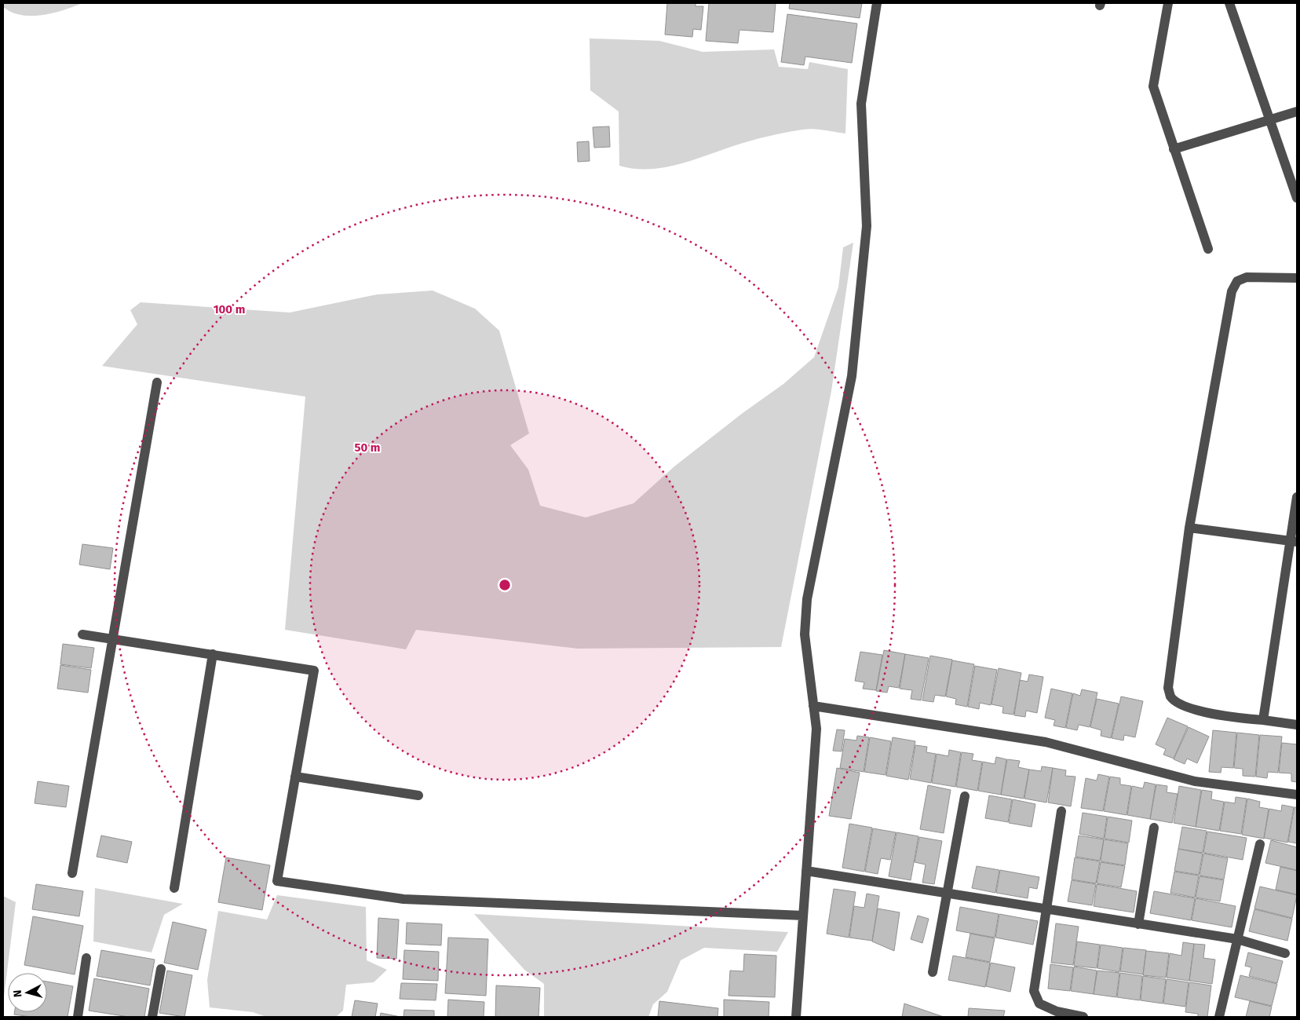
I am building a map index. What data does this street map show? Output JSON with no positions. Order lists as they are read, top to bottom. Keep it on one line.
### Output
{"north":"left","rings":["100 m","50 m"]}
